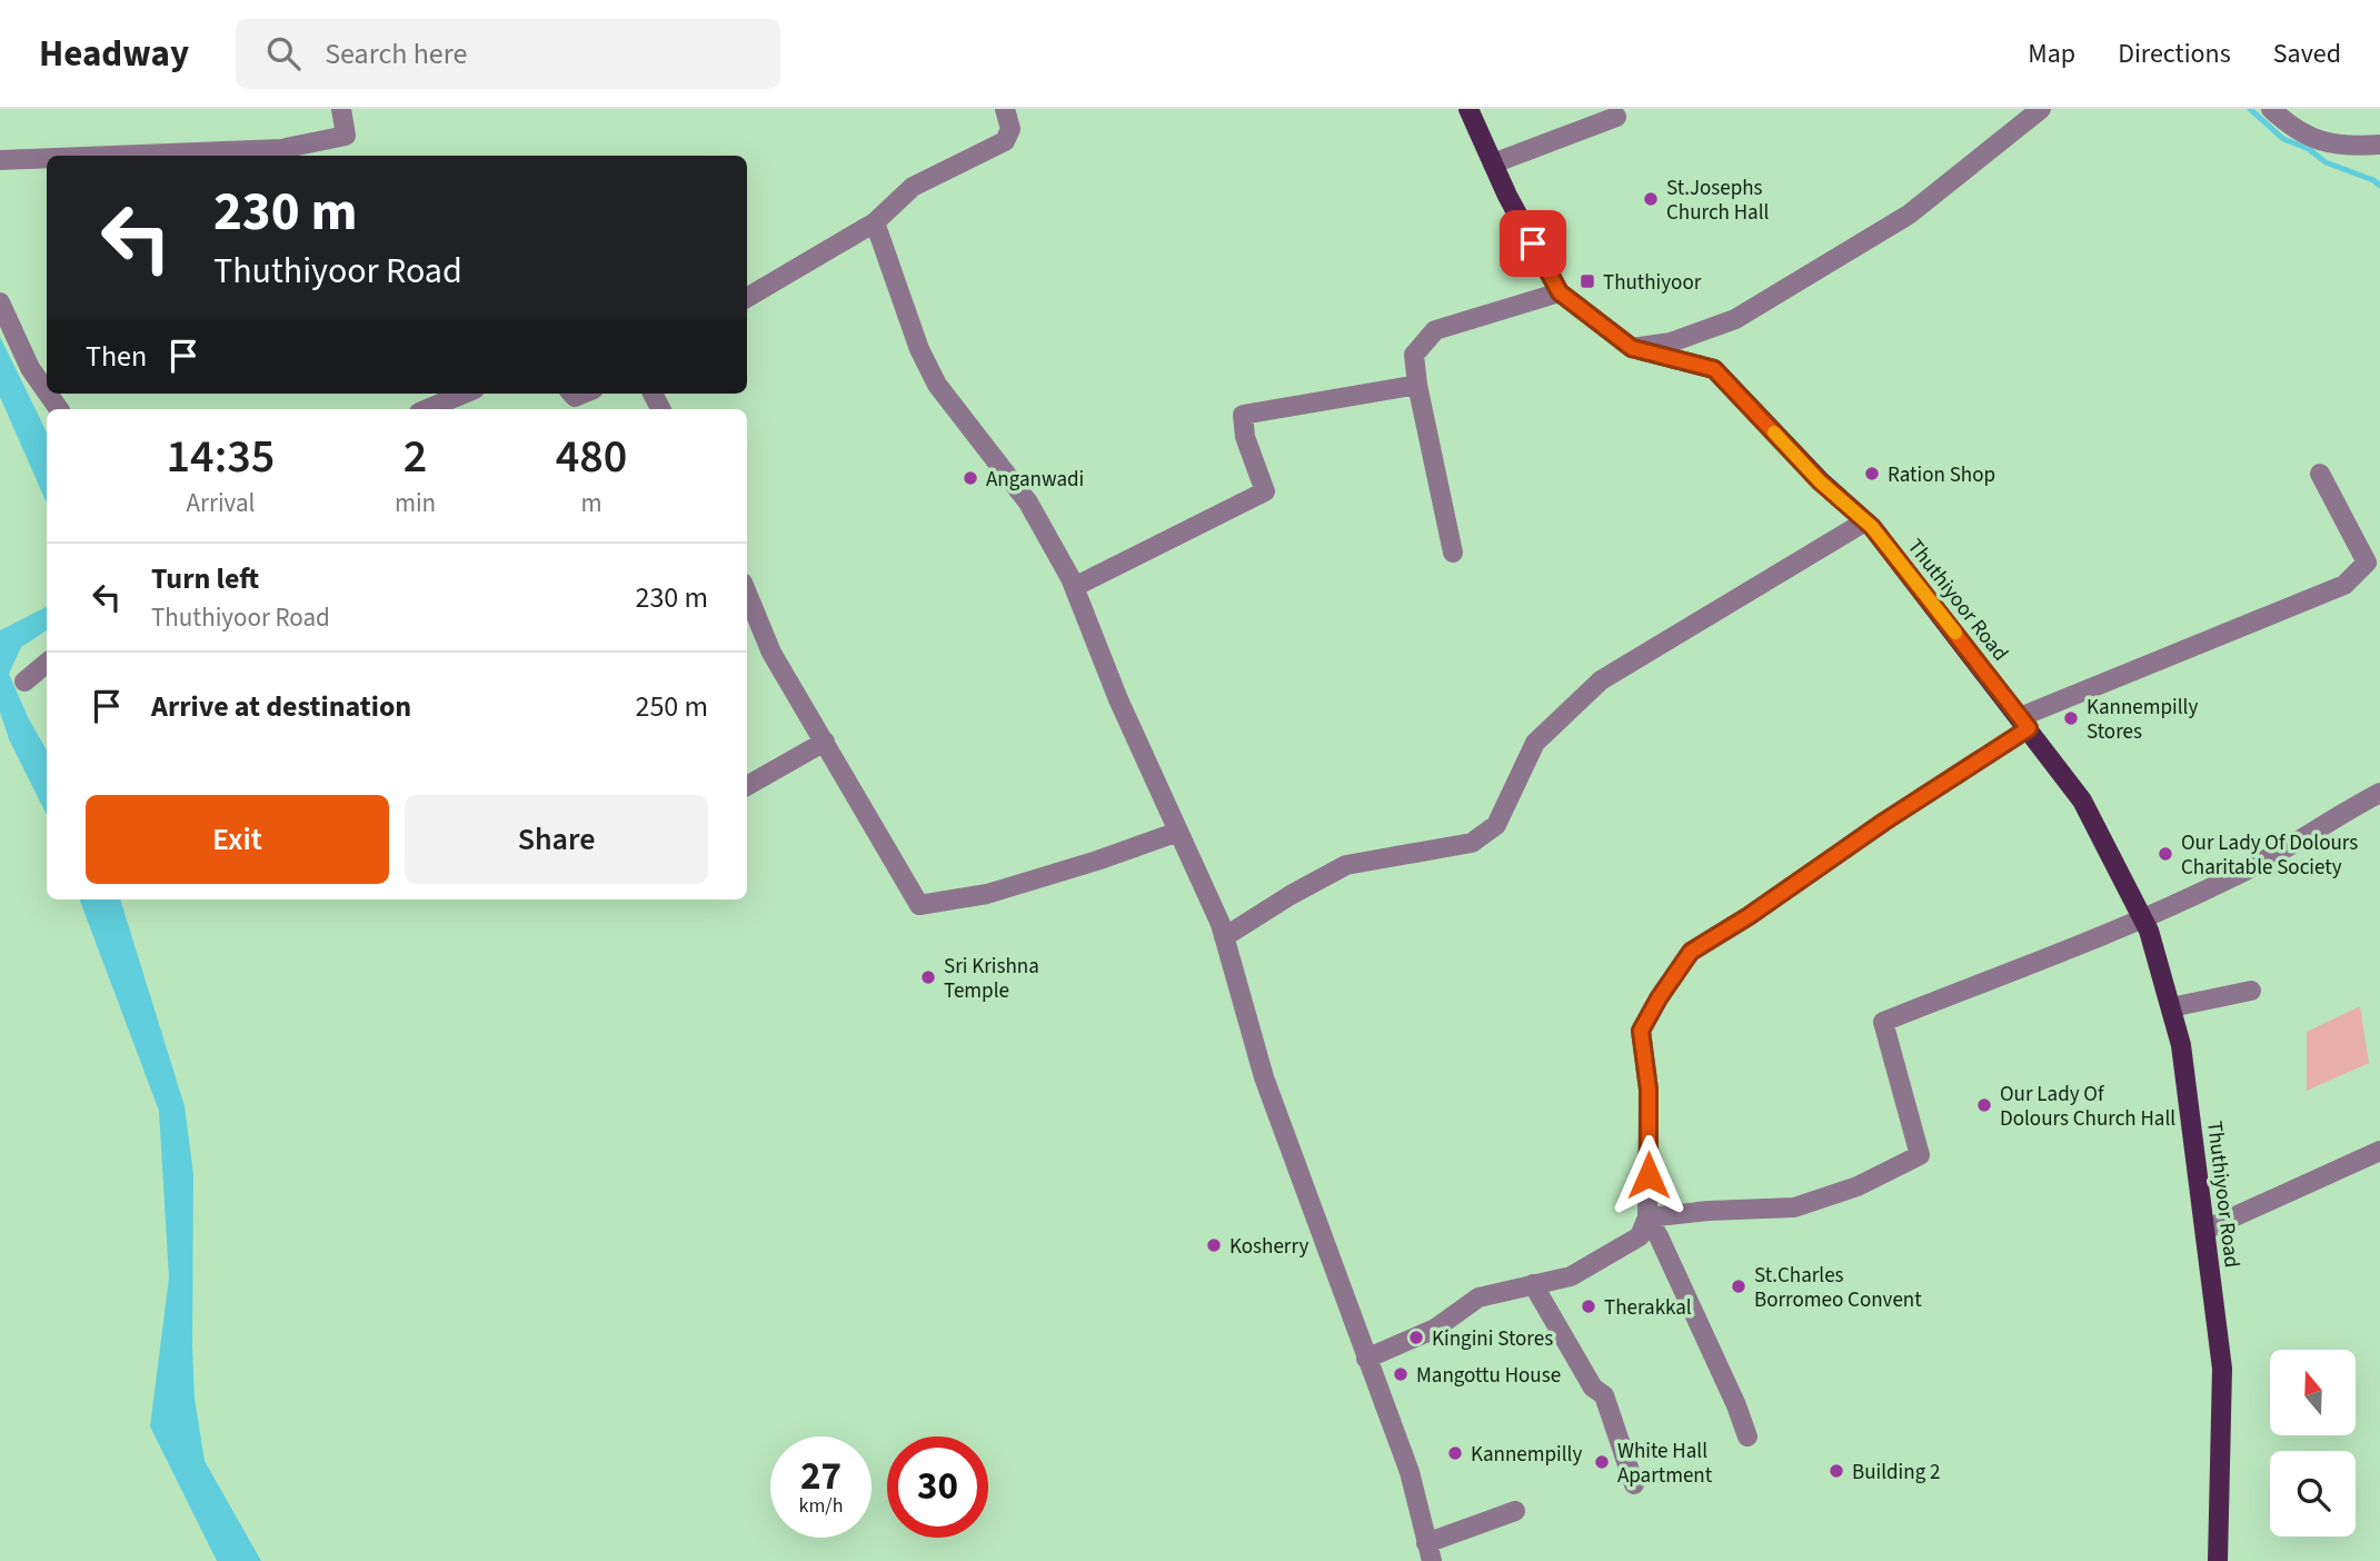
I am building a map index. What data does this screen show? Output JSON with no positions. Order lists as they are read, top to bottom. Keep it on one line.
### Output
{"streets":{"main road":["Thuthiyoor Road"]},"places":{"other":["St.Josephs Church Hall","Ration Shop","Anganwadi","Kannempilly Stores","Our Lady Of Dolours Charitable Society","Sri Krishna Temple","Our Lady Of Dolours Church Hall","Kosherry","St.Charles Borromeo Convent","Therakkal","Kingini Stores","Mangottu House","Kannempilly","White Hall Apartment","Building 2"],"transit":["Thuthiyoor"]},"north":"top","page":{"header":"Headway","search":"Search here","nav":["Map","Directions","Saved"],"turn":["230 m","Thuthiyoor Road"],"then":"Then","eta":["14:35","Arrival","2","min","480","m"],"list":[{"name":"Turn left","note":"Thuthiyoor Road","value":"230 m"},{"name":"Arrive at destination","value":"250 m"}],"buttons":["Exit","Share"],"speed":"27 km/h","limit":"30"}}
